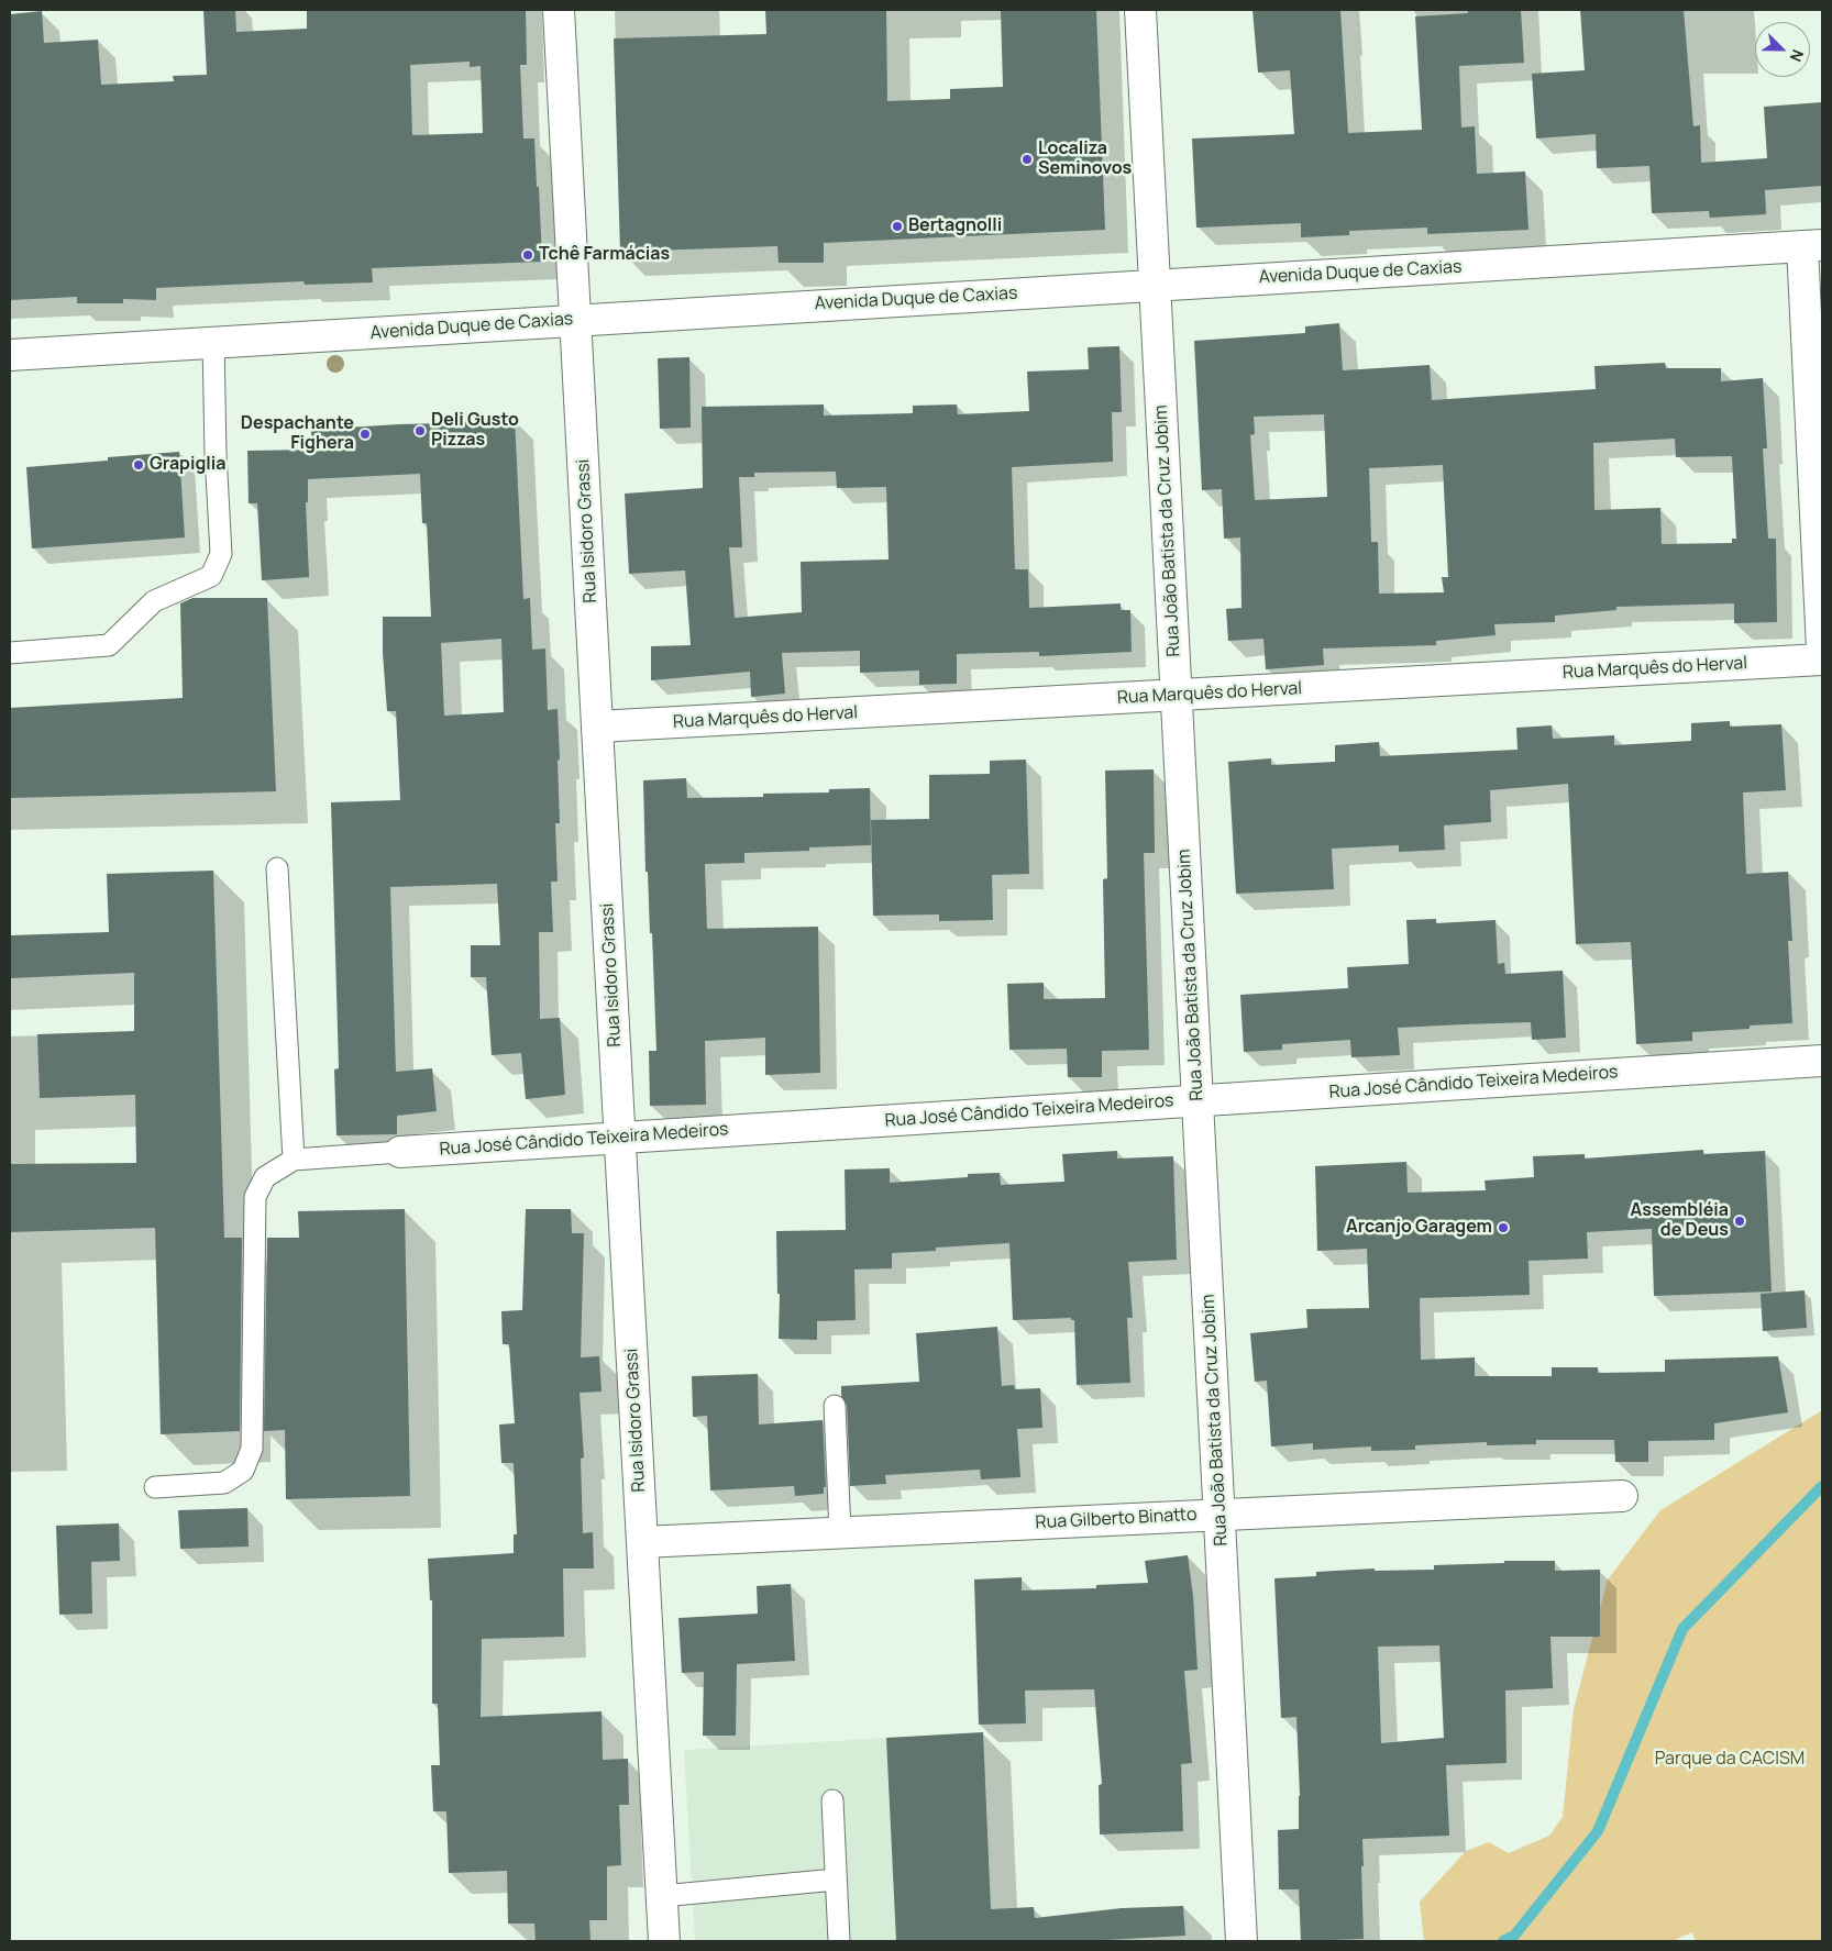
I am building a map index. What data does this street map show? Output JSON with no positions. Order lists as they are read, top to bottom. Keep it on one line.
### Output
{"streets":{"street":["Avenida Duque de Caxias","Rua Isidoro Grassi","Rua João Batista da Cruz Jobim","Rua Marquês do Herval","Rua José Cândido Teixeira Medeiros","Rua Gilberto Binatto"]},"crossings":[["Avenida Duque de Caxias","Rua Isidoro Grassi"],["Avenida Duque de Caxias","Rua João Batista da Cruz Jobim"],["Rua Isidoro Grassi","Rua Marquês do Herval"],["Rua Isidoro Grassi","Rua José Cândido Teixeira Medeiros"],["Rua Isidoro Grassi","Rua Gilberto Binatto"],["Rua João Batista da Cruz Jobim","Rua Marquês do Herval"],["Rua João Batista da Cruz Jobim","Rua José Cândido Teixeira Medeiros"],["Rua João Batista da Cruz Jobim","Rua Gilberto Binatto"]],"parks":["Parque da CACISM"],"places":["Localiza Seminovos","Bertagnolli","Tchê Farmácias","Deli Gusto Pizzas","Despachante Fighera","Grapiglia","Assembléia de Deus","Arcanjo Garagem"],"north":"bottom right"}
